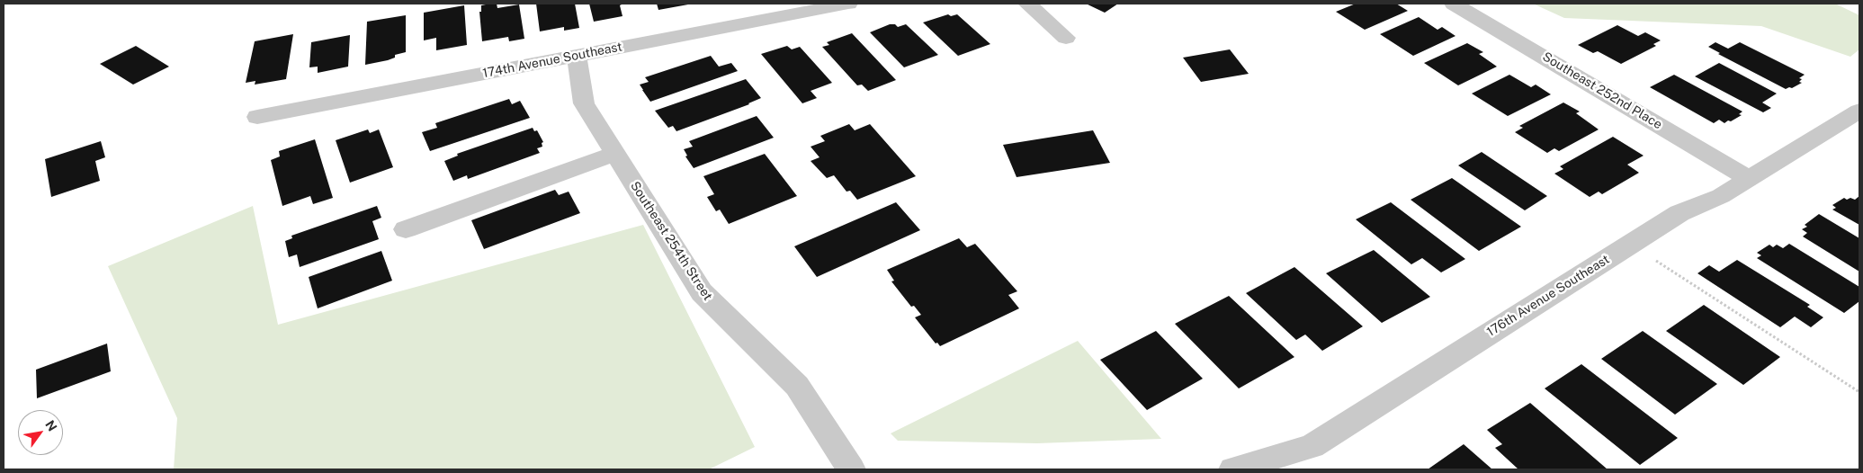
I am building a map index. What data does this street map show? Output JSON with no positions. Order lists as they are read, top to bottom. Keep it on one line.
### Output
{"streets":{"street":["174th Avenue Southeast","Southeast 252nd Place","Southeast 254th Street","176th Avenue Southeast"]},"crossings":[["174th Avenue Southeast","Southeast 254th Street"],["Southeast 252nd Place","176th Avenue Southeast"]],"north":"top right"}
